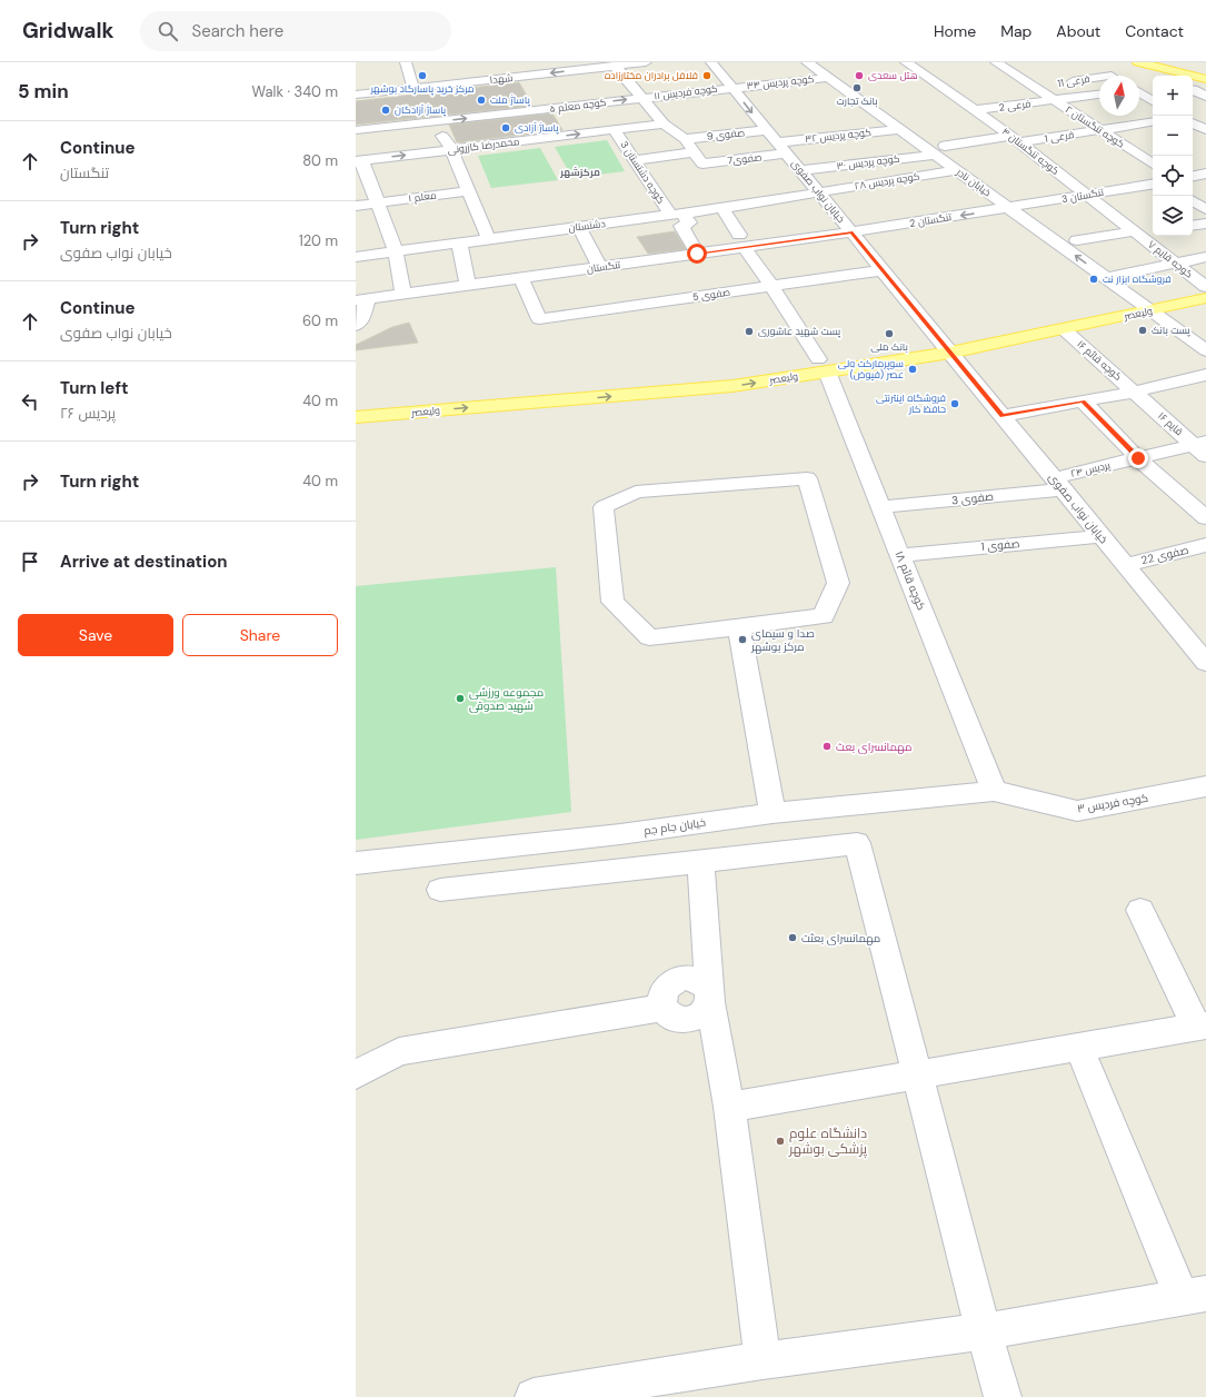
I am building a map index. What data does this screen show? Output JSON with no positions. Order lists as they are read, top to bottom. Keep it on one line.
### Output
{"streets":{"main road":["ولیعصر"],"street":["شهدا","فرعی 11","کوچه پردیس ۳۴","کوچه فردیس ۱۱","کوچه معلم ۵","فرعی 2","کوچه تنگستان ۲","صفوی 9","کوچه پردیس ۳۲","فرعی 1","محمدرضا کازرونی","کوچه تنگستان ۴","صفوی7","کوچه پردیس ۳۰","کوچه دشتستان 3","کوچه پردیس ۲۸","خیابان نادر","خیابان نواب صفوی","تنگستان 3","معلم ۱","تنگستان 2","دشتستان","کوچه قایم ۷","تنگستان","صفوی 5","کوچه قائم ۱۶","قایم ۱۶","پردیس ۲۴","صفوی 3","صفوی 1","صفوی 22","کوچه قائم ۱۸","کوچه فردیس ۳","خیابان جام جم"]},"crossings":[["فرعی 11","کوچه تنگستان ۲"],["کوچه پردیس ۳۴","کوچه فردیس ۱۱"],["کوچه پردیس ۳۴","خیابان نادر"],["کوچه پردیس ۳۴","خیابان نواب صفوی"],["کوچه فردیس ۱۱","کوچه معلم ۵"],["کوچه فردیس ۱۱","خیابان نواب صفوی"],["فرعی 2","کوچه تنگستان ۲"],["فرعی 2","کوچه تنگستان ۴"],["کوچه تنگستان ۲","فرعی 1"],["صفوی 9","خیابان نواب صفوی"],["کوچه پردیس ۳۲","صفوی7"],["کوچه پردیس ۳۲","خیابان نادر"],["کوچه پردیس ۳۲","خیابان نواب صفوی"],["فرعی 1","کوچه تنگستان ۴"],["فرعی 1","کوچه پردیس ۳۰"],["فرعی 1","خیابان نادر"],["محمدرضا کازرونی","کوچه دشتستان 3"],["کوچه تنگستان ۴","تنگستان 3"],["کوچه تنگستان ۴","کوچه قایم ۷"],["صفوی7","خیابان نواب صفوی"],["کوچه پردیس ۳۰","خیابان نادر"],["کوچه پردیس ۳۰","خیابان نواب صفوی"],["کوچه دشتستان 3","دشتستان"],["کوچه پردیس ۲۸","خیابان نادر"],["کوچه پردیس ۲۸","خیابان نواب صفوی"],["کوچه پردیس ۲۸","دشتستان"],["خیابان نادر","تنگستان 3"],["خیابان نادر","تنگستان 2"],["خیابان نادر","ولیعصر"],["خیابان نواب صفوی","تنگستان 2"],["خیابان نواب صفوی","دشتستان"],["خیابان نواب صفوی","تنگستان"],["خیابان نواب صفوی","صفوی 5"],["خیابان نواب صفوی","ولیعصر"],["خیابان نواب صفوی","پردیس ۲۴"],["خیابان نواب صفوی","صفوی 3"],["خیابان نواب صفوی","صفوی 1"],["خیابان نواب صفوی","صفوی 22"],["تنگستان 3","تنگستان 2"],["تنگستان 2","تنگستان"],["دشتستان","کوچه قائم ۱۸"],["کوچه قایم ۷","ولیعصر"],["تنگستان","صفوی 5"],["تنگستان","کوچه قائم ۱۸"],["صفوی 5","کوچه قائم ۱۸"],["ولیعصر","کوچه قائم ۱۶"],["ولیعصر","کوچه قائم ۱۸"],["کوچه قائم ۱۶","قایم ۱۶"],["قایم ۱۶","پردیس ۲۴"],["پردیس ۲۴","صفوی 3"],["صفوی 3","کوچه قائم ۱۸"],["صفوی 1","کوچه قائم ۱۸"],["کوچه قائم ۱۸","کوچه فردیس ۳"],["کوچه قائم ۱۸","خیابان جام جم"],["کوچه فردیس ۳","خیابان جام جم"]],"one_way":["شهدا","کوچه معلم ۵","محمدرضا کازرونی","تنگستان 2"],"districts":["مرکزشهر"],"places":["مرکز خرید پاسارگاد بوشهر","فلافل برادران مختارزاده","هتل سعدی","بانک تجارت","پاساژ ملت","پاساژ آزادگان","پاساژ آزادی","فروشگاه ابزار نت","پست بانک","پست شهید عاشوری","بانک ملی","سوپرمارکت ولی عصر (فیوض)","فروشگاه اینترنتی حافظ کار","صدا و سیمای مرکز بوشهر","مجموعه ورزشی شهید صدوقی","مهمانسرای بعث","مهمانسرای بعثت","دانشگاه علوم پزشکی بوشهر"],"north":"top","page":{"header":"Gridwalk","search":"Search here","nav":["Home","Map","About","Contact"],"heading":["5 min","Walk · 340 m"],"map_buttons":["+","−"],"list":[["Continue","تنگستان","80 m"],["Turn right","خیابان نواب صفوی","120 m"],["Continue","خیابان نواب صفوی","60 m"],["Turn left","پردیس ۲۶","40 m"],["Turn right","40 m"],"Arrive at destination"],"buttons":["Save","Share"]}}
